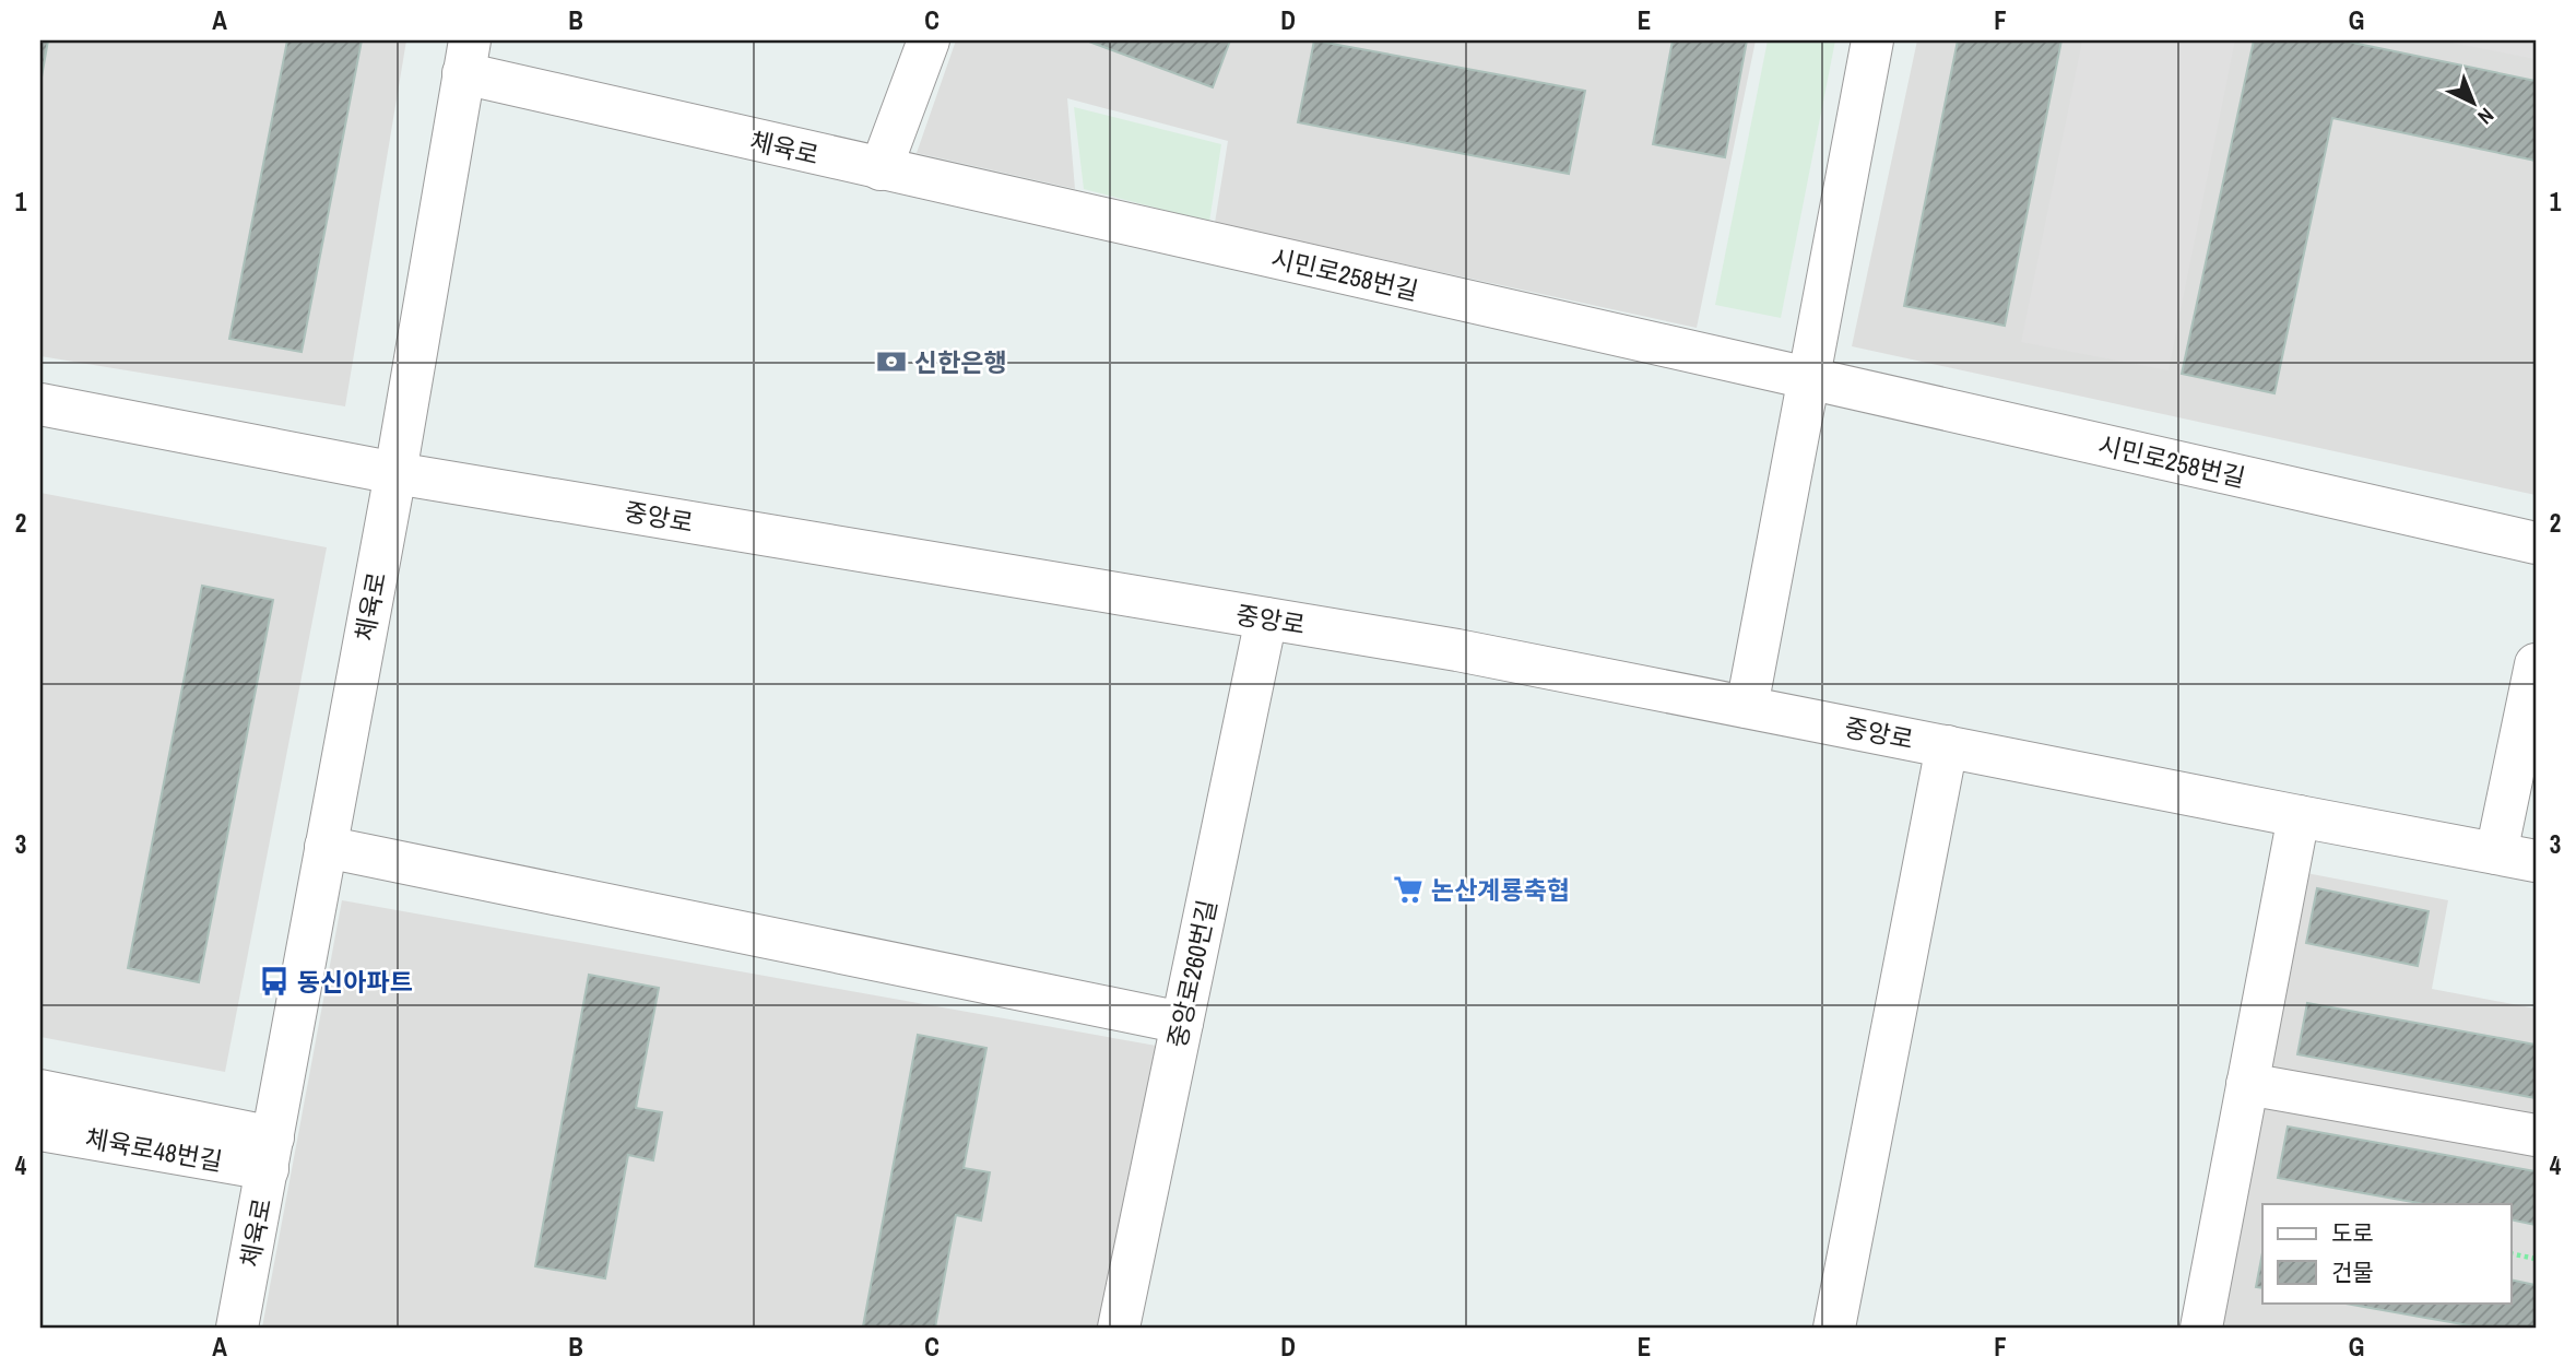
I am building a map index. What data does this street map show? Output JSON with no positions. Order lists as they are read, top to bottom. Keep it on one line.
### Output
{"streets":{"street":["체육로","시민로258번길","중앙로","중앙로260번길","체육로48번길"]},"crossings":[["체육로","시민로258번길"],["체육로","중앙로"],["체육로","체육로48번길"],["중앙로","중앙로260번길"]],"places":{"bank":["신한은행"],"supermarket":["논산계룡축협"],"bus stop":["동신아파트"]},"legend":["도로","건물"],"north":"bottom right","grid":{"columns":["A","B","C","D","E","F","G"],"rows":["1","2","3","4"]}}
